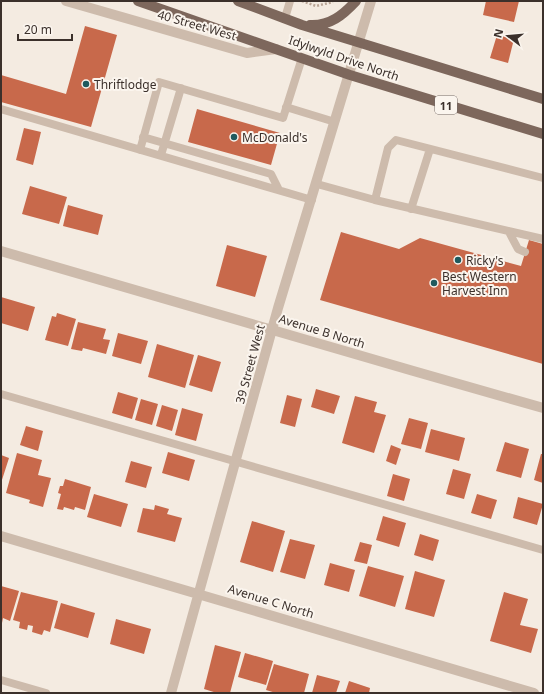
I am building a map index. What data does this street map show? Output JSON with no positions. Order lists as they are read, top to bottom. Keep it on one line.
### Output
{"streets":{"main road":["Idylwyld Drive North","11"],"street":["40 Street West","Avenue B North","39 Street West","Avenue C North"]},"crossings":[["40 Street West","Idylwyld Drive North"],["Idylwyld Drive North","39 Street West"],["Avenue B North","39 Street West"],["39 Street West","Avenue C North"]],"places":["Thriftlodge","McDonald's","Ricky's","Best Western Harvest Inn"],"scale_bar":"20 m","north":"left"}
